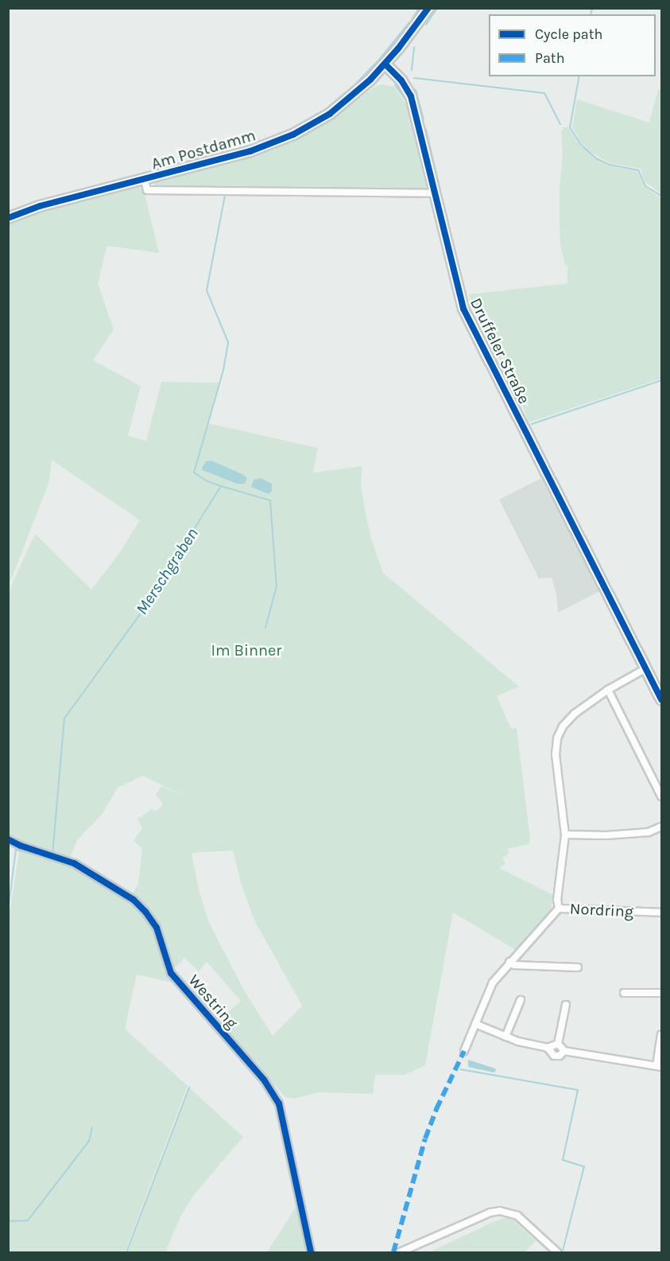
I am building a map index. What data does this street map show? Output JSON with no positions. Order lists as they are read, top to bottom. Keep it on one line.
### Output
{"streets":{"street":["Am Postdamm","Druffeler Straße","Nordring","Westring"]},"crossings":[["Am Postdamm","Druffeler Straße"],["Druffeler Straße","Nordring"]],"water":["Merschgraben"],"parks":["Im Binner"],"legend":["Cycle path","Path"]}
